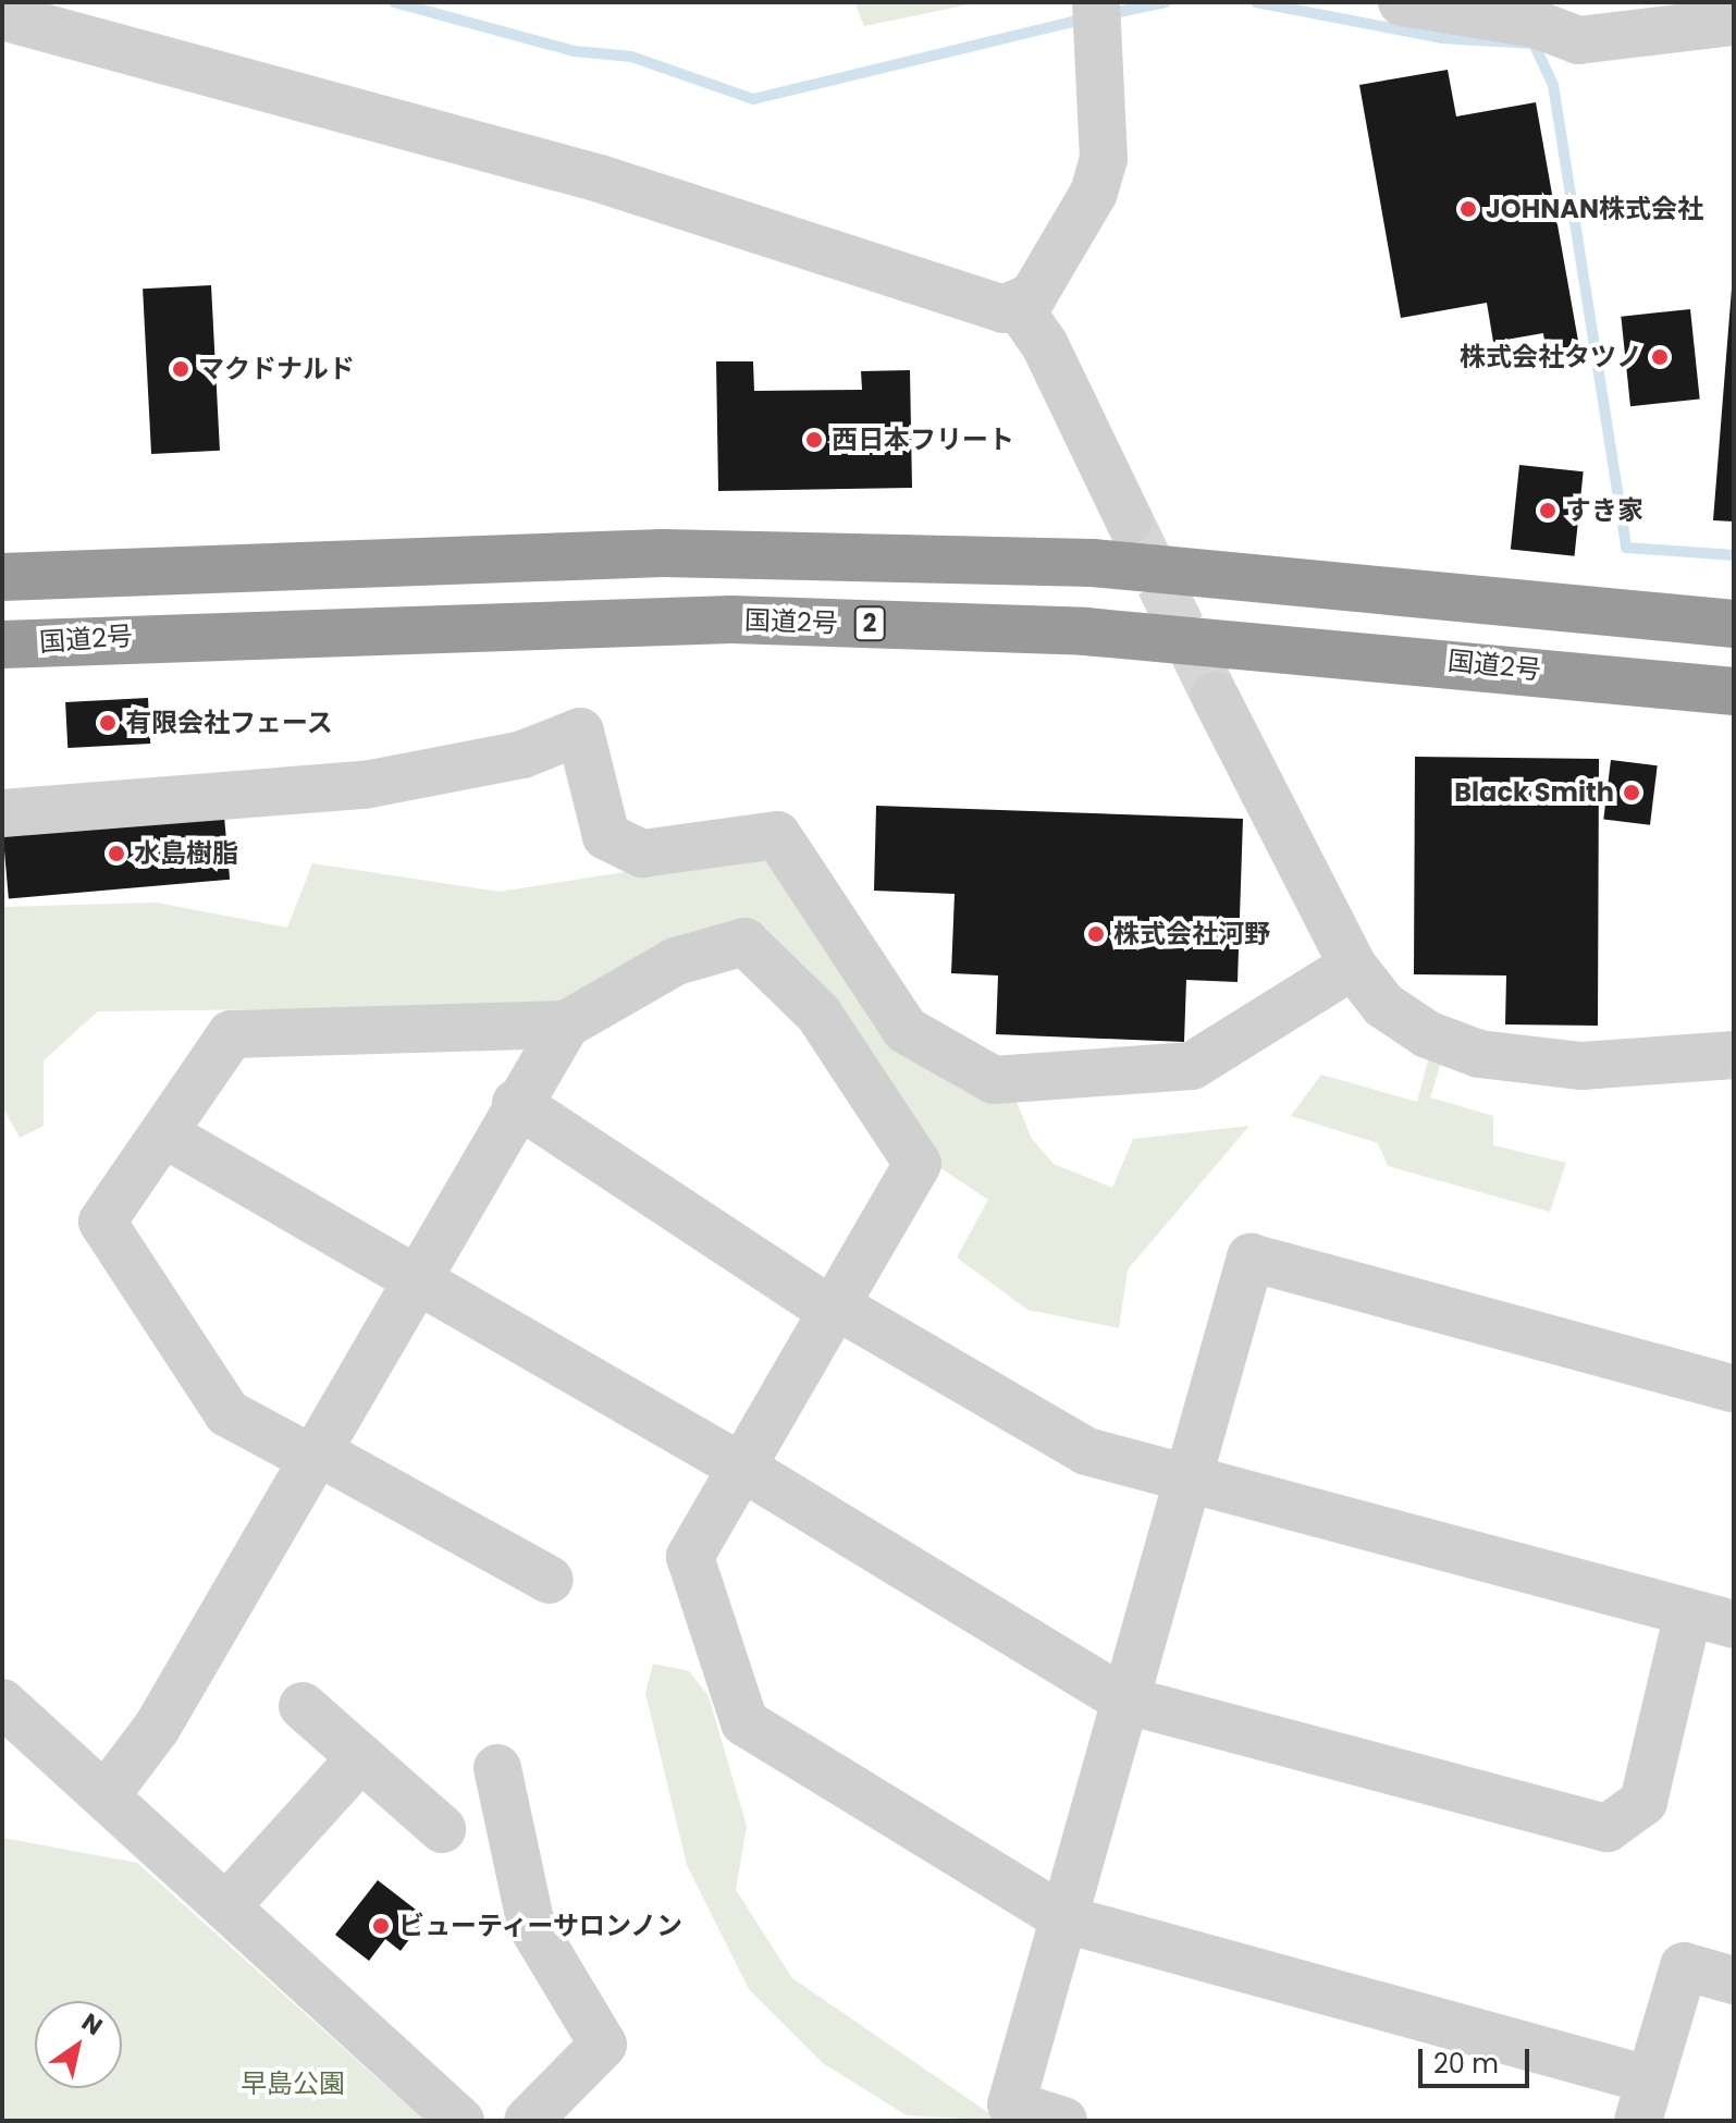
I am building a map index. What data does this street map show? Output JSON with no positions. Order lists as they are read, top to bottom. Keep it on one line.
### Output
{"streets":{"highway":["国道2号","2"]},"parks":["早島公園"],"places":["JOHNAN株式会社","株式会社タツノ","マクドナルド","西日本フリート","すき家","有限会社フェース","Black Smith","水島樹脂","株式会社河野","ビューティーサロンノン"],"scale_bar":"20 m","north":"top right"}
